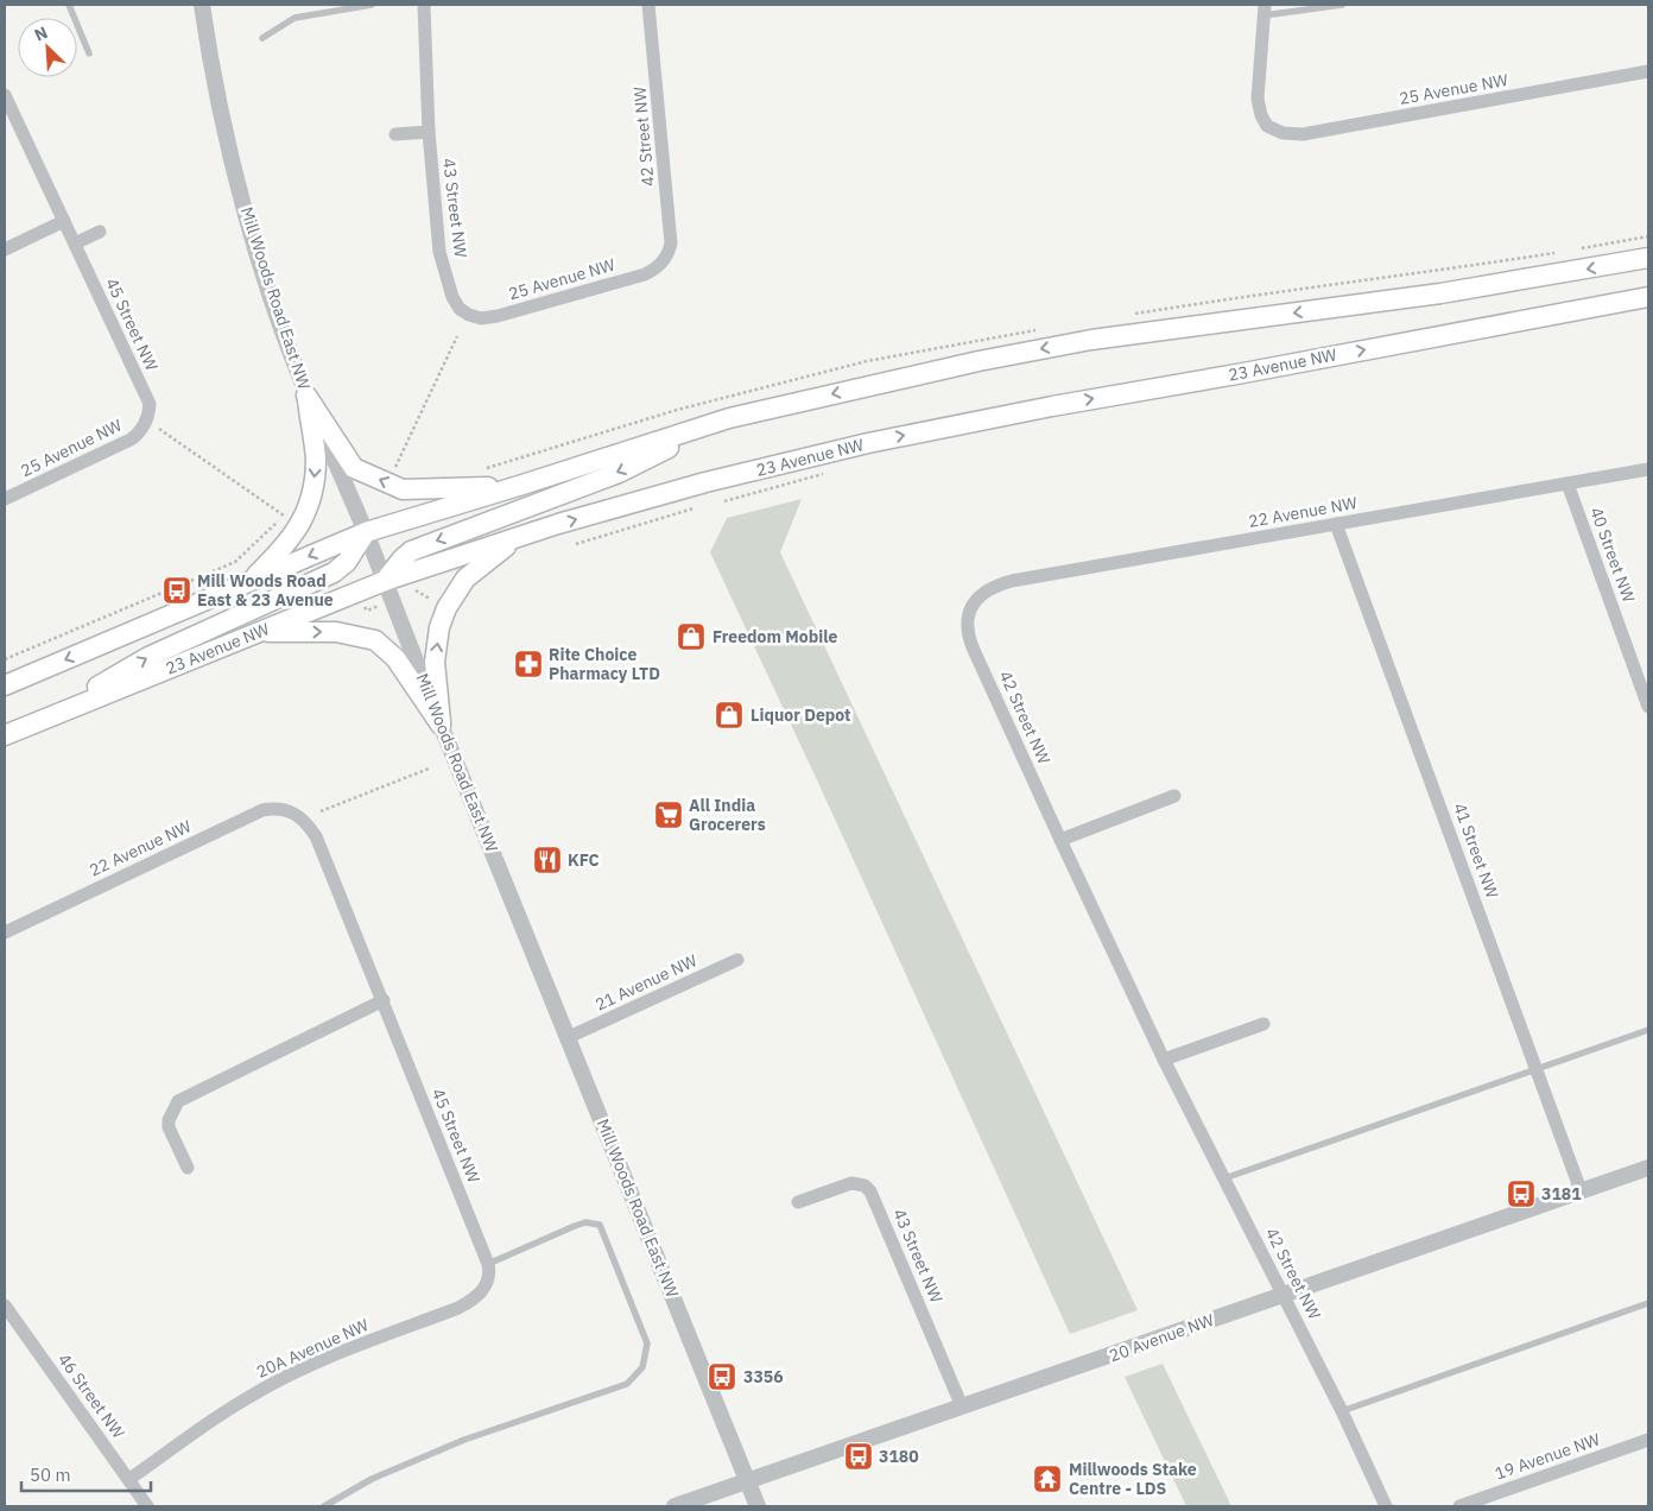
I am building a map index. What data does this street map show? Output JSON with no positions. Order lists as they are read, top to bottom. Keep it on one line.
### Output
{"streets":{"main road":["23 Avenue NW"],"street":["25 Avenue NW","42 Street NW","43 Street NW","Mill Woods Road East NW","45 Street NW","22 Avenue NW","40 Street NW","41 Street NW","21 Avenue NW","20 Avenue NW","20A Avenue NW","46 Street NW","19 Avenue NW"]},"crossings":[["25 Avenue NW","42 Street NW"],["25 Avenue NW","43 Street NW"],["25 Avenue NW","45 Street NW"],["42 Street NW","22 Avenue NW"],["42 Street NW","20 Avenue NW"],["43 Street NW","20 Avenue NW"],["Mill Woods Road East NW","23 Avenue NW"],["Mill Woods Road East NW","21 Avenue NW"],["Mill Woods Road East NW","20 Avenue NW"],["45 Street NW","22 Avenue NW"],["45 Street NW","20A Avenue NW"],["22 Avenue NW","40 Street NW"],["22 Avenue NW","41 Street NW"],["41 Street NW","20 Avenue NW"],["20A Avenue NW","46 Street NW"]],"places":{"bus stop":["Mill Woods Road East & 23 Avenue","3181","3356","3180"],"shop":["Freedom Mobile","Liquor Depot"],"pharmacy":["Rite Choice Pharmacy LTD"],"supermarket":["All India Grocerers"],"restaurant":["KFC"],"temple":["Millwoods Stake Centre - LDS"]},"scale_bar":"50 m","north":"top left"}
